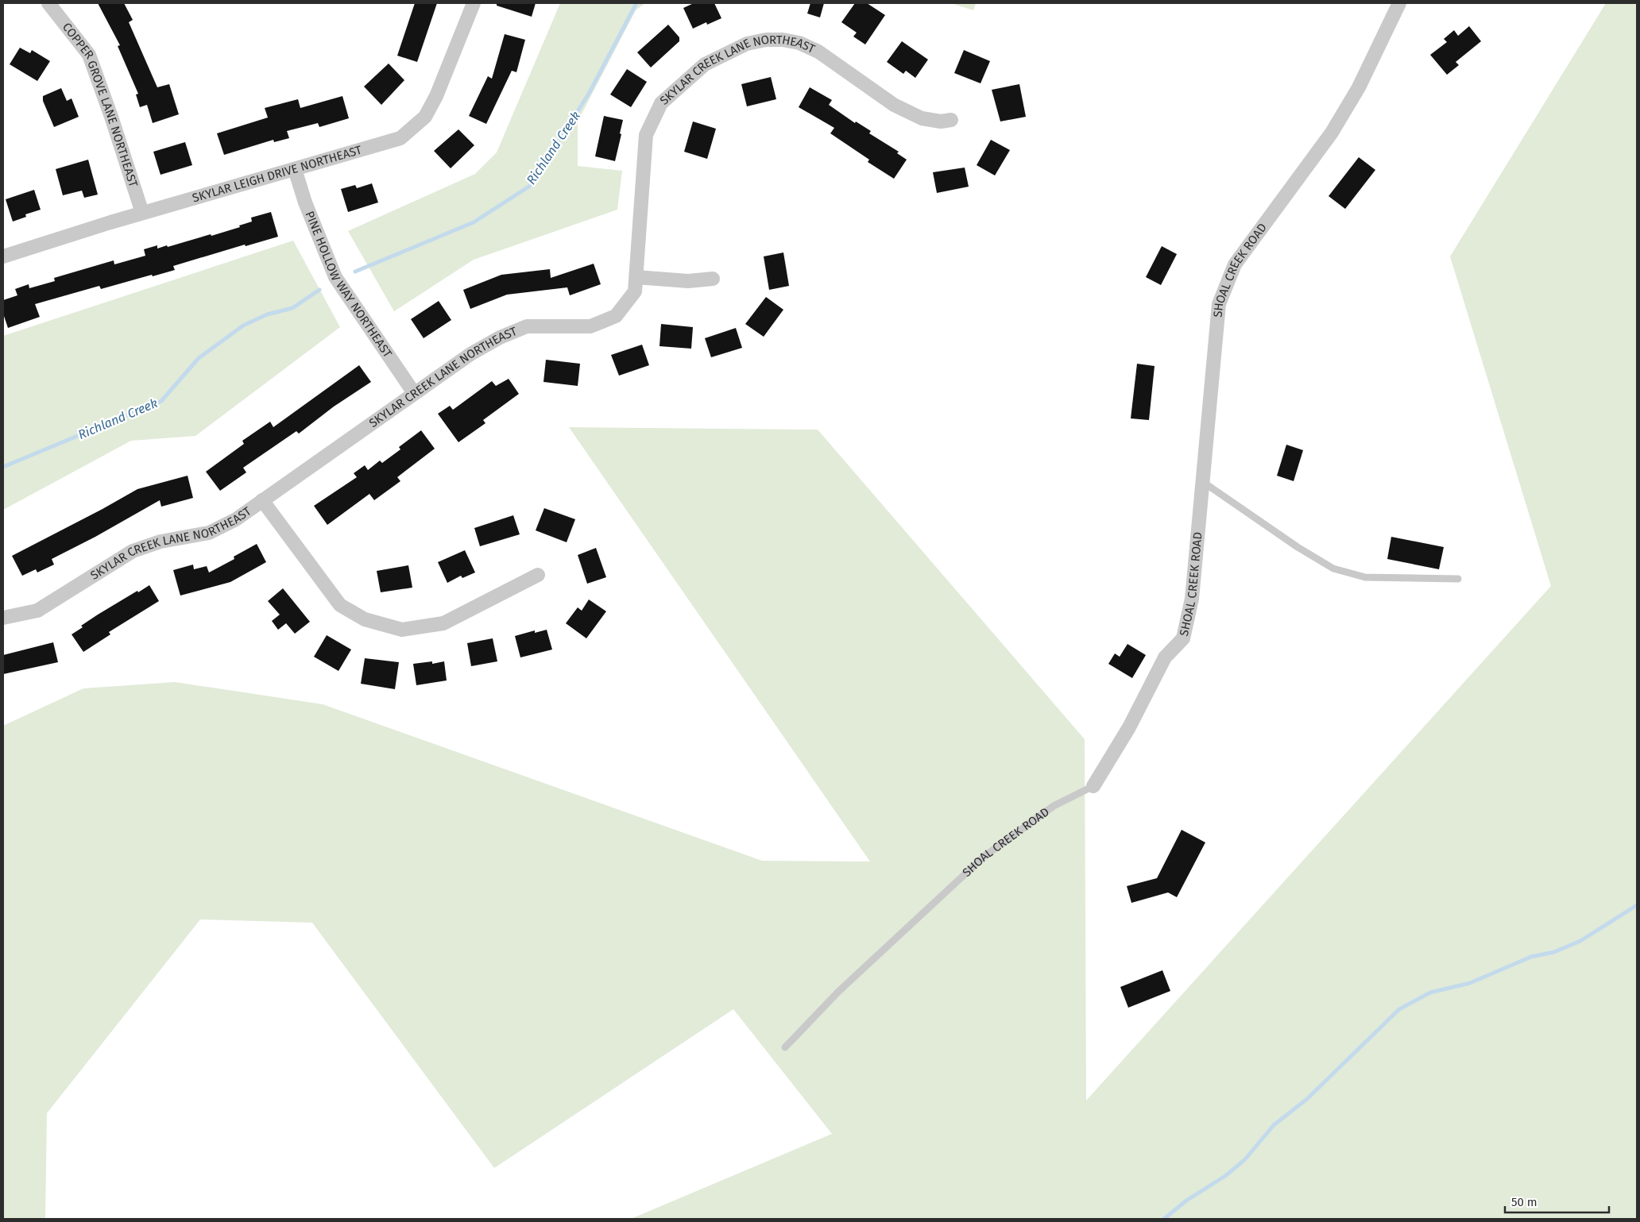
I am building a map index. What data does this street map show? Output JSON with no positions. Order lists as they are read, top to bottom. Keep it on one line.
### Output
{"streets":{"street":["SKYLAR CREEK LANE NORTHEAST","COPPER GROVE LANE NORTHEAST","SKYLAR LEIGH DRIVE NORTHEAST","SHOAL CREEK ROAD","PINE HOLLOW WAY NORTHEAST"]},"crossings":[["SKYLAR CREEK LANE NORTHEAST","PINE HOLLOW WAY NORTHEAST"],["COPPER GROVE LANE NORTHEAST","SKYLAR LEIGH DRIVE NORTHEAST"],["SKYLAR LEIGH DRIVE NORTHEAST","PINE HOLLOW WAY NORTHEAST"]],"water":["Richland Creek"],"scale_bar":"50 m"}
